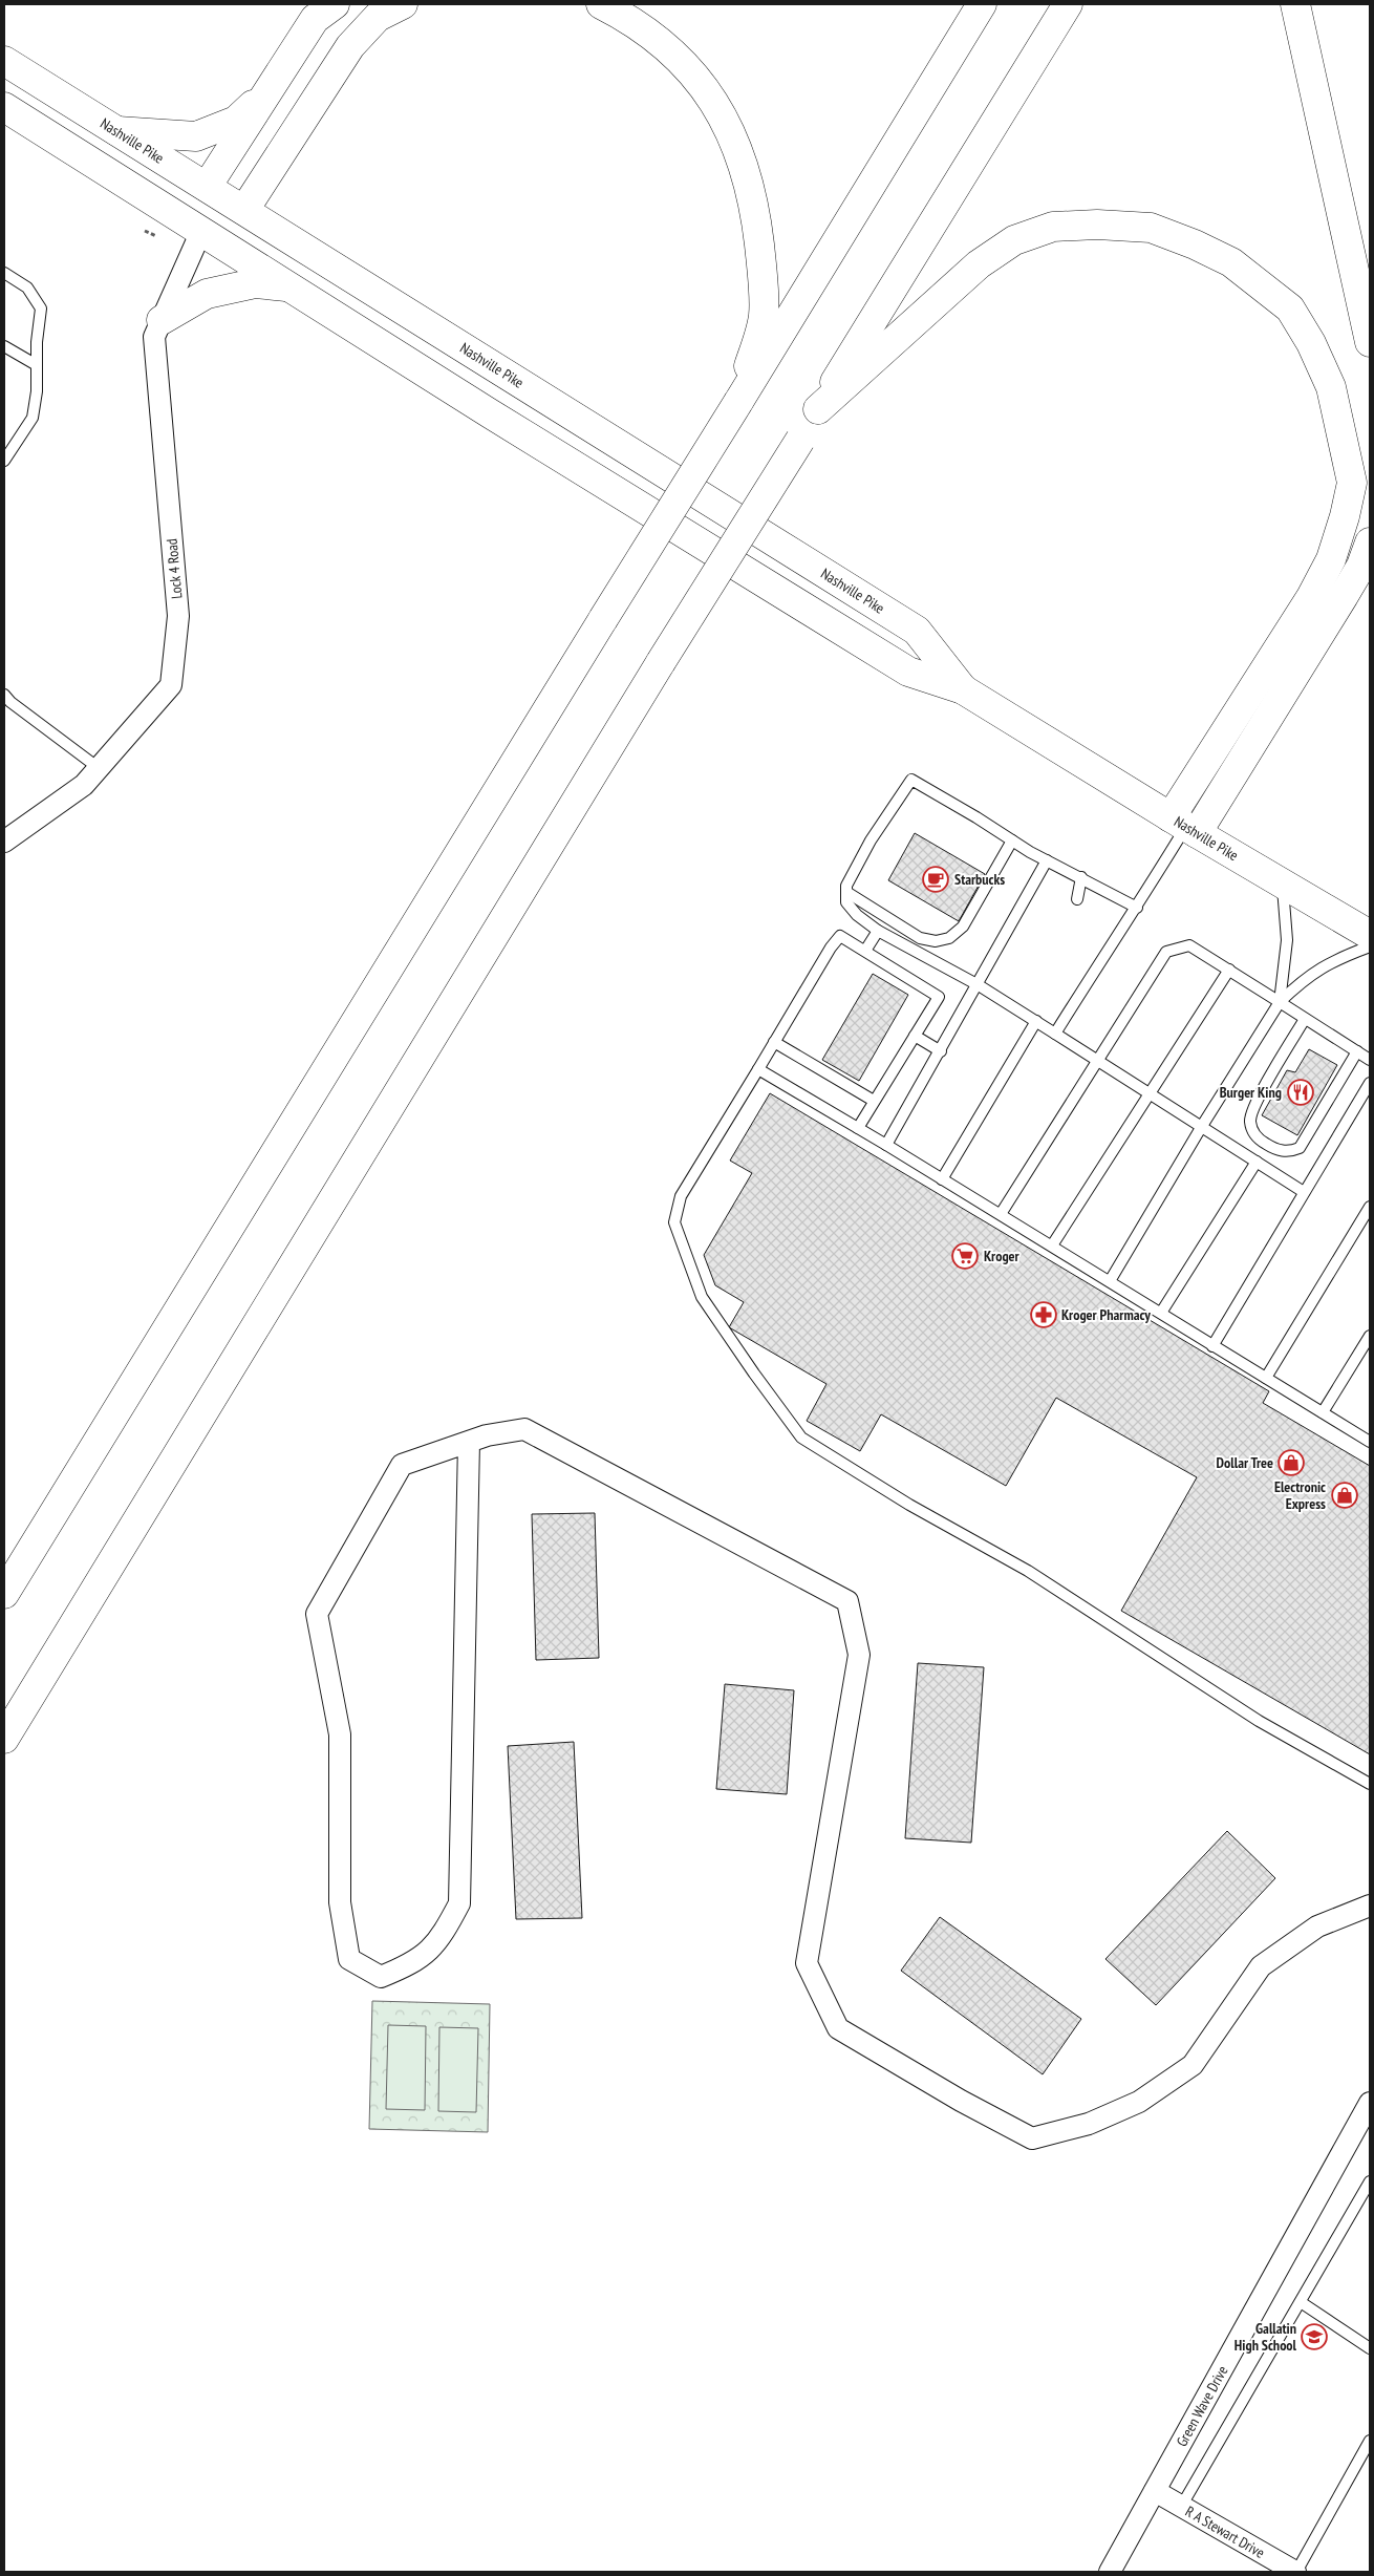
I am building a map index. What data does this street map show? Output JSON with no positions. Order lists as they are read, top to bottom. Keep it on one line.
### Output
{"streets":{"main road":["Nashville Pike"],"street":["Lock 4 Road","Green Wave Drive","R A Stewart Drive"]},"crossings":[["Nashville Pike","Lock 4 Road"],["Green Wave Drive","R A Stewart Drive"]],"places":{"cafe":["Starbucks"],"restaurant":["Burger King"],"supermarket":["Kroger"],"pharmacy":["Kroger Pharmacy"],"shop":["Dollar Tree","Electronic Express"],"school or university":["Gallatin High School"]}}
